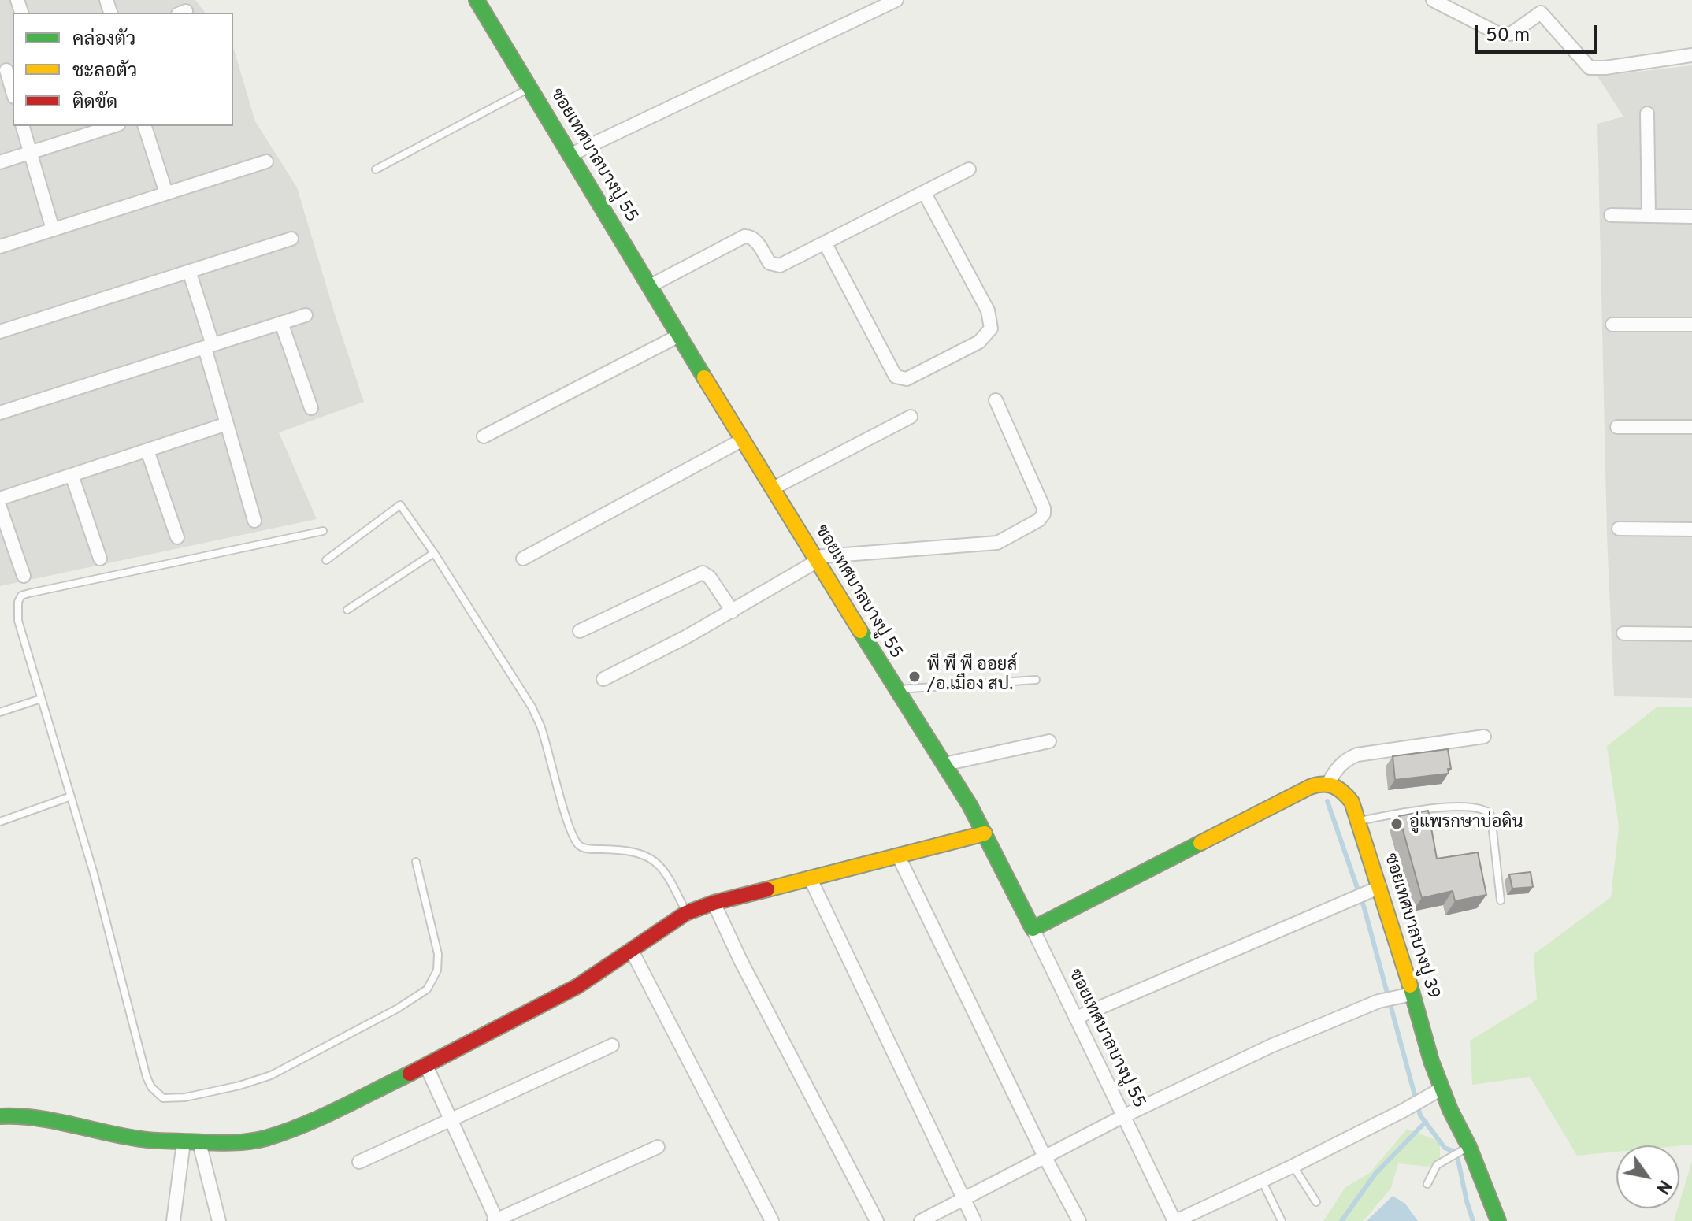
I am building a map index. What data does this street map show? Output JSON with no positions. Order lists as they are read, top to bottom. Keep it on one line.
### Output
{"streets":{"street":["ซอยเทศบาลบางปู 55","ซอยเทศบาลบางปู 39"]},"places":["พี พี พี ออยส์ /อ.เมือง สป.","อู่แพรกษาบ่อดิน"],"legend":["คล่องตัว","ชะลอตัว","ติดขัด"],"scale_bar":"50 m","north":"bottom right"}
